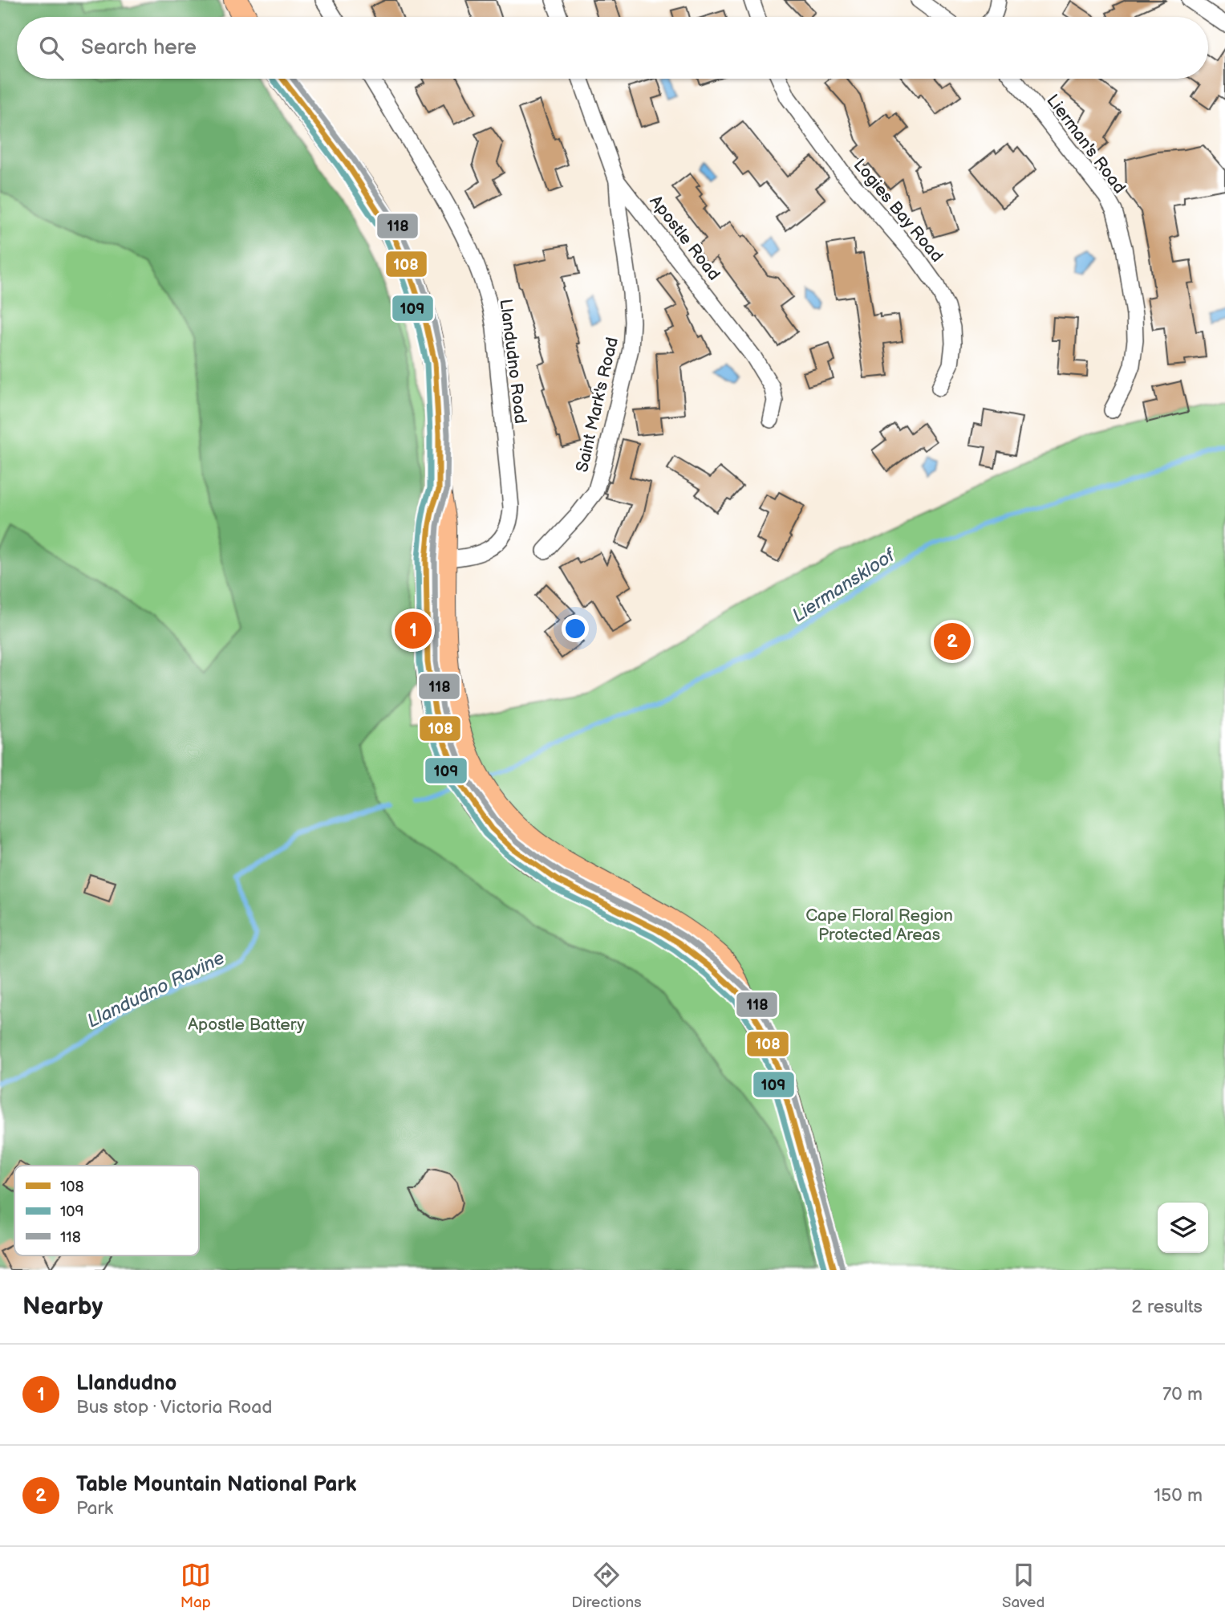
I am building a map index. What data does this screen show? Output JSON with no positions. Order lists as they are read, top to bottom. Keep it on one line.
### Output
{"streets":{"street":["Lierman's Road","Logies Bay Road","Apostle Road","Llandudno Road","Saint Mark's Road"]},"crossings":[["Apostle Road","Saint Mark's Road"]],"water":["Liermanskloof","Llandudno Ravine"],"parks":["Cape Floral Region Protected Areas","Apostle Battery"],"lines":["transit line 108","transit line 109","transit line 118"],"legend":["108","109","118"],"page":{"search":"Search here","pins":["1","2"],"heading":["Nearby","2 results"],"list":[{"mark":"1","name":"Llandudno","note":"Bus stop · Victoria Road","value":"70 m"},{"mark":"2","name":"Table Mountain National Park","note":"Park","value":"150 m"}],"nav":["Map","Directions","Saved"]}}
